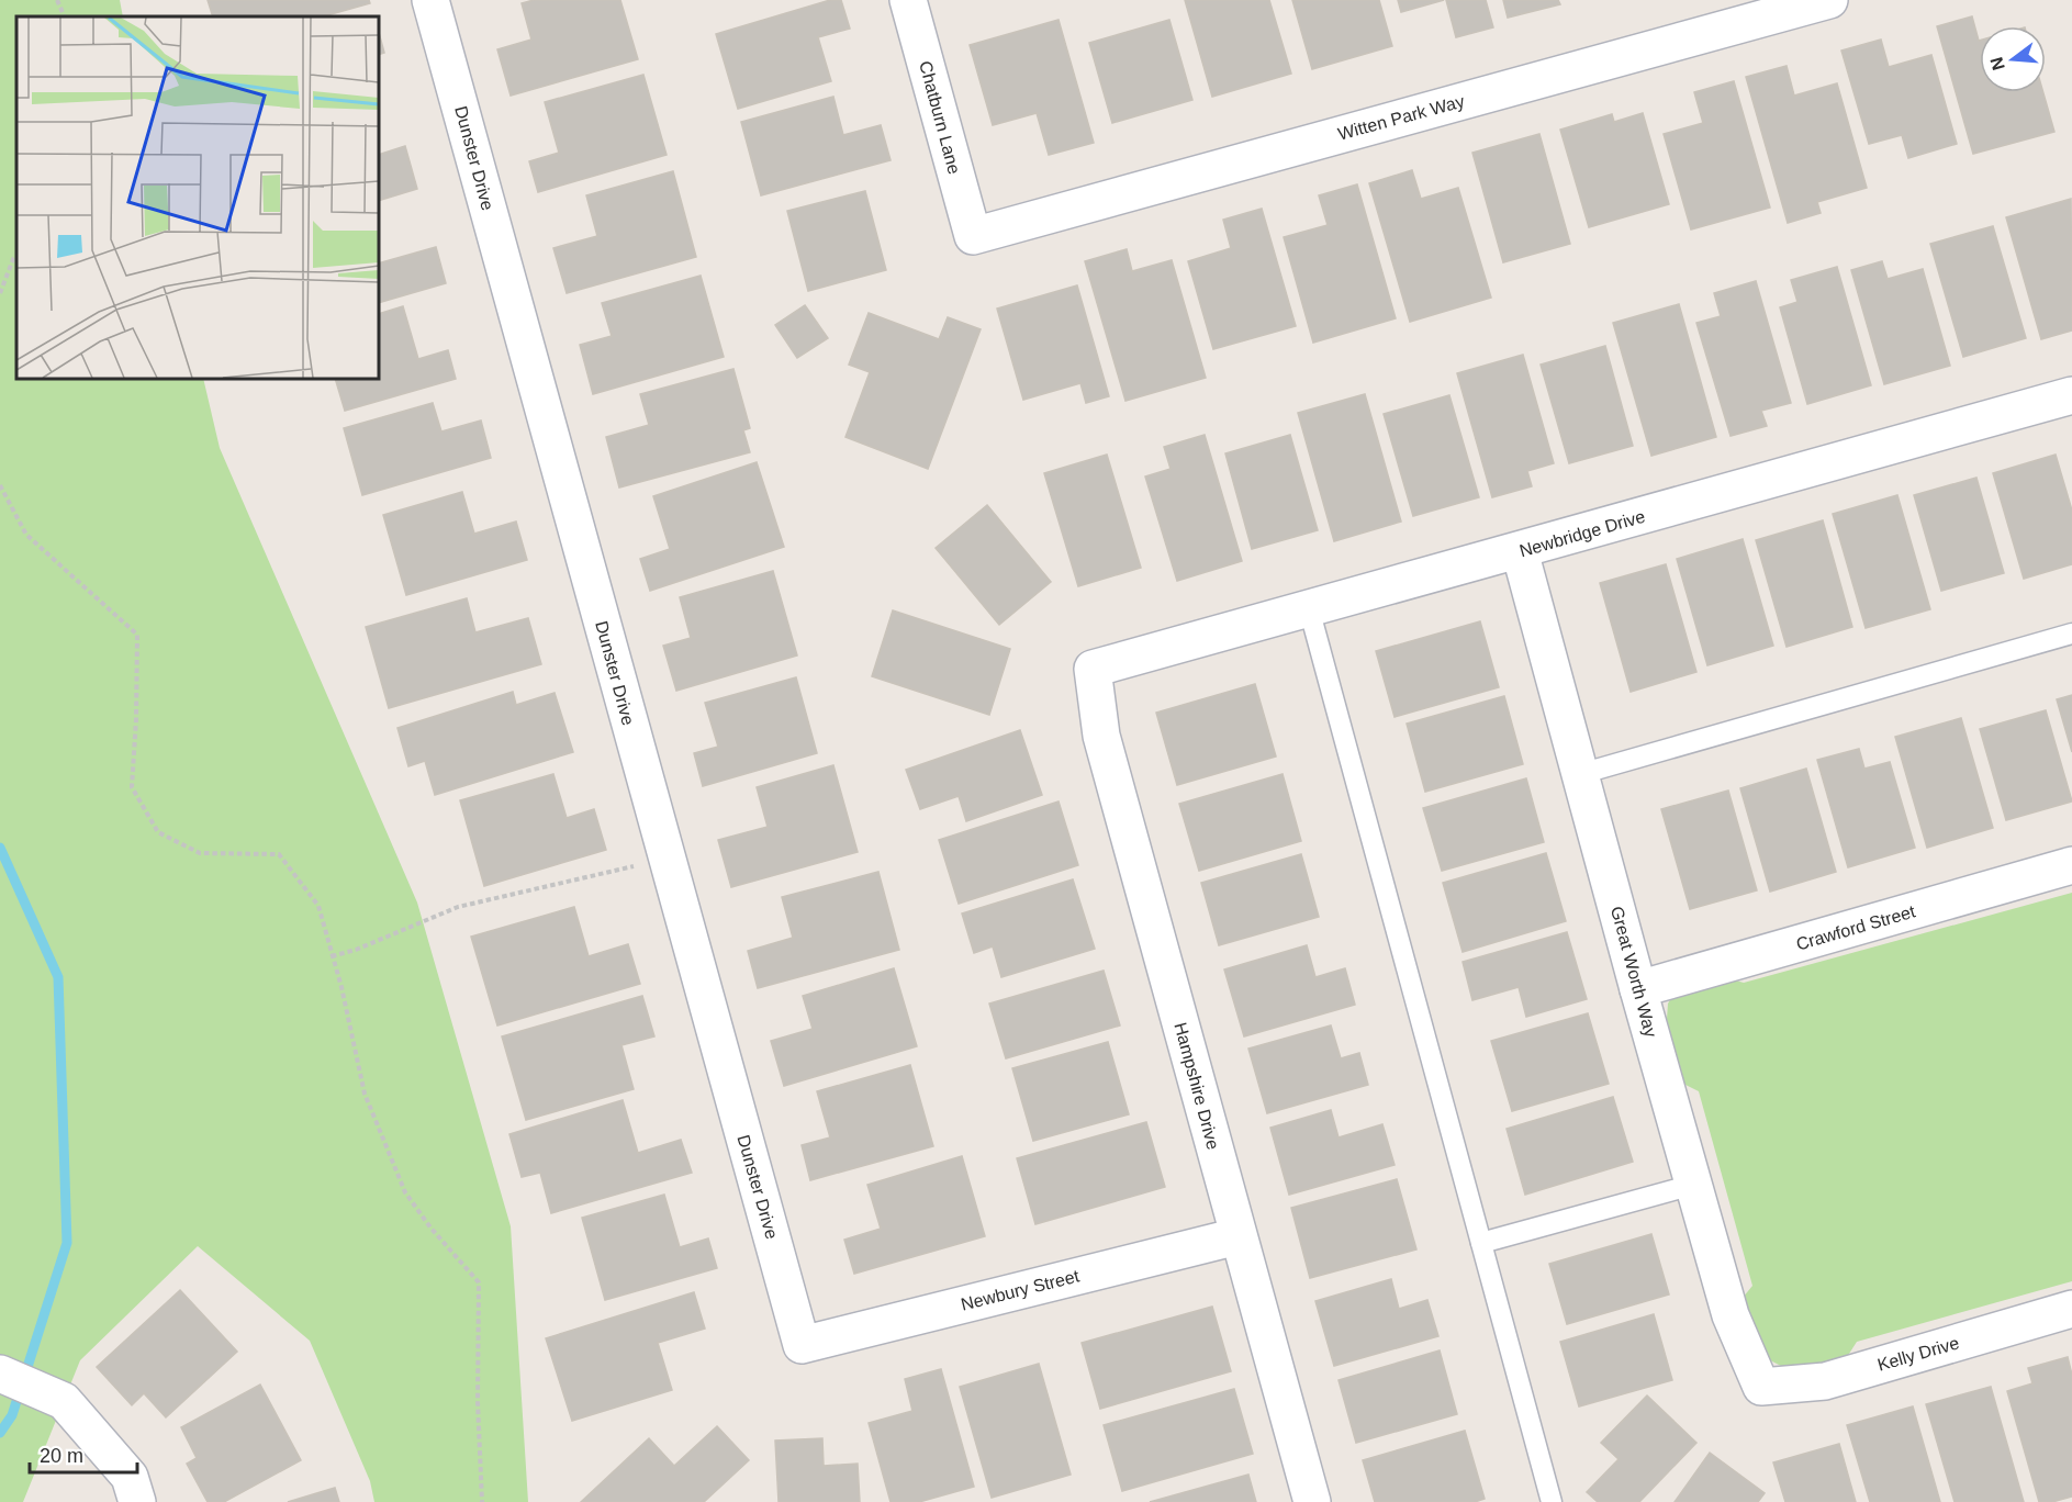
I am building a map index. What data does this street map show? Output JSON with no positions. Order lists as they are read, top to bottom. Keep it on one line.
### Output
{"streets":{"street":["Chatburn Lane","Witten Park Way","Dunster Drive","Newbridge Drive","Crawford Street","Great Worth Way","Hampshire Drive","Newbury Street","Kelly Drive"]},"crossings":[["Chatburn Lane","Witten Park Way"],["Dunster Drive","Newbury Street"],["Newbridge Drive","Great Worth Way"],["Newbridge Drive","Hampshire Drive"],["Crawford Street","Great Worth Way"],["Great Worth Way","Kelly Drive"],["Hampshire Drive","Newbury Street"]],"scale_bar":"20 m","north":"left"}
